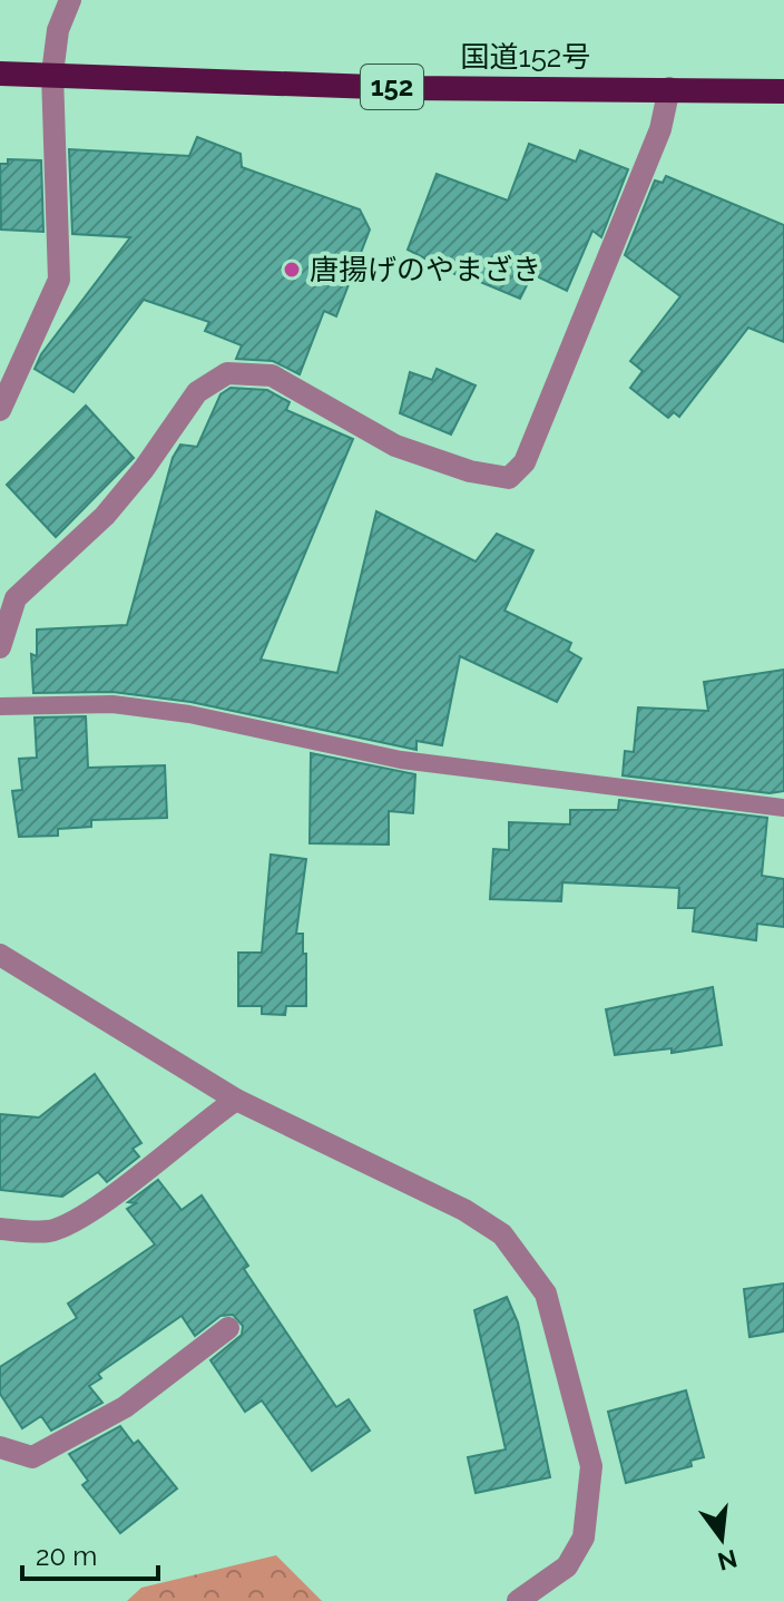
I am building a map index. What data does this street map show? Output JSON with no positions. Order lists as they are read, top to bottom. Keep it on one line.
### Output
{"streets":{"highway":["国道152号","152"]},"places":["唐揚げのやまざき"],"scale_bar":"20 m","north":"bottom"}
